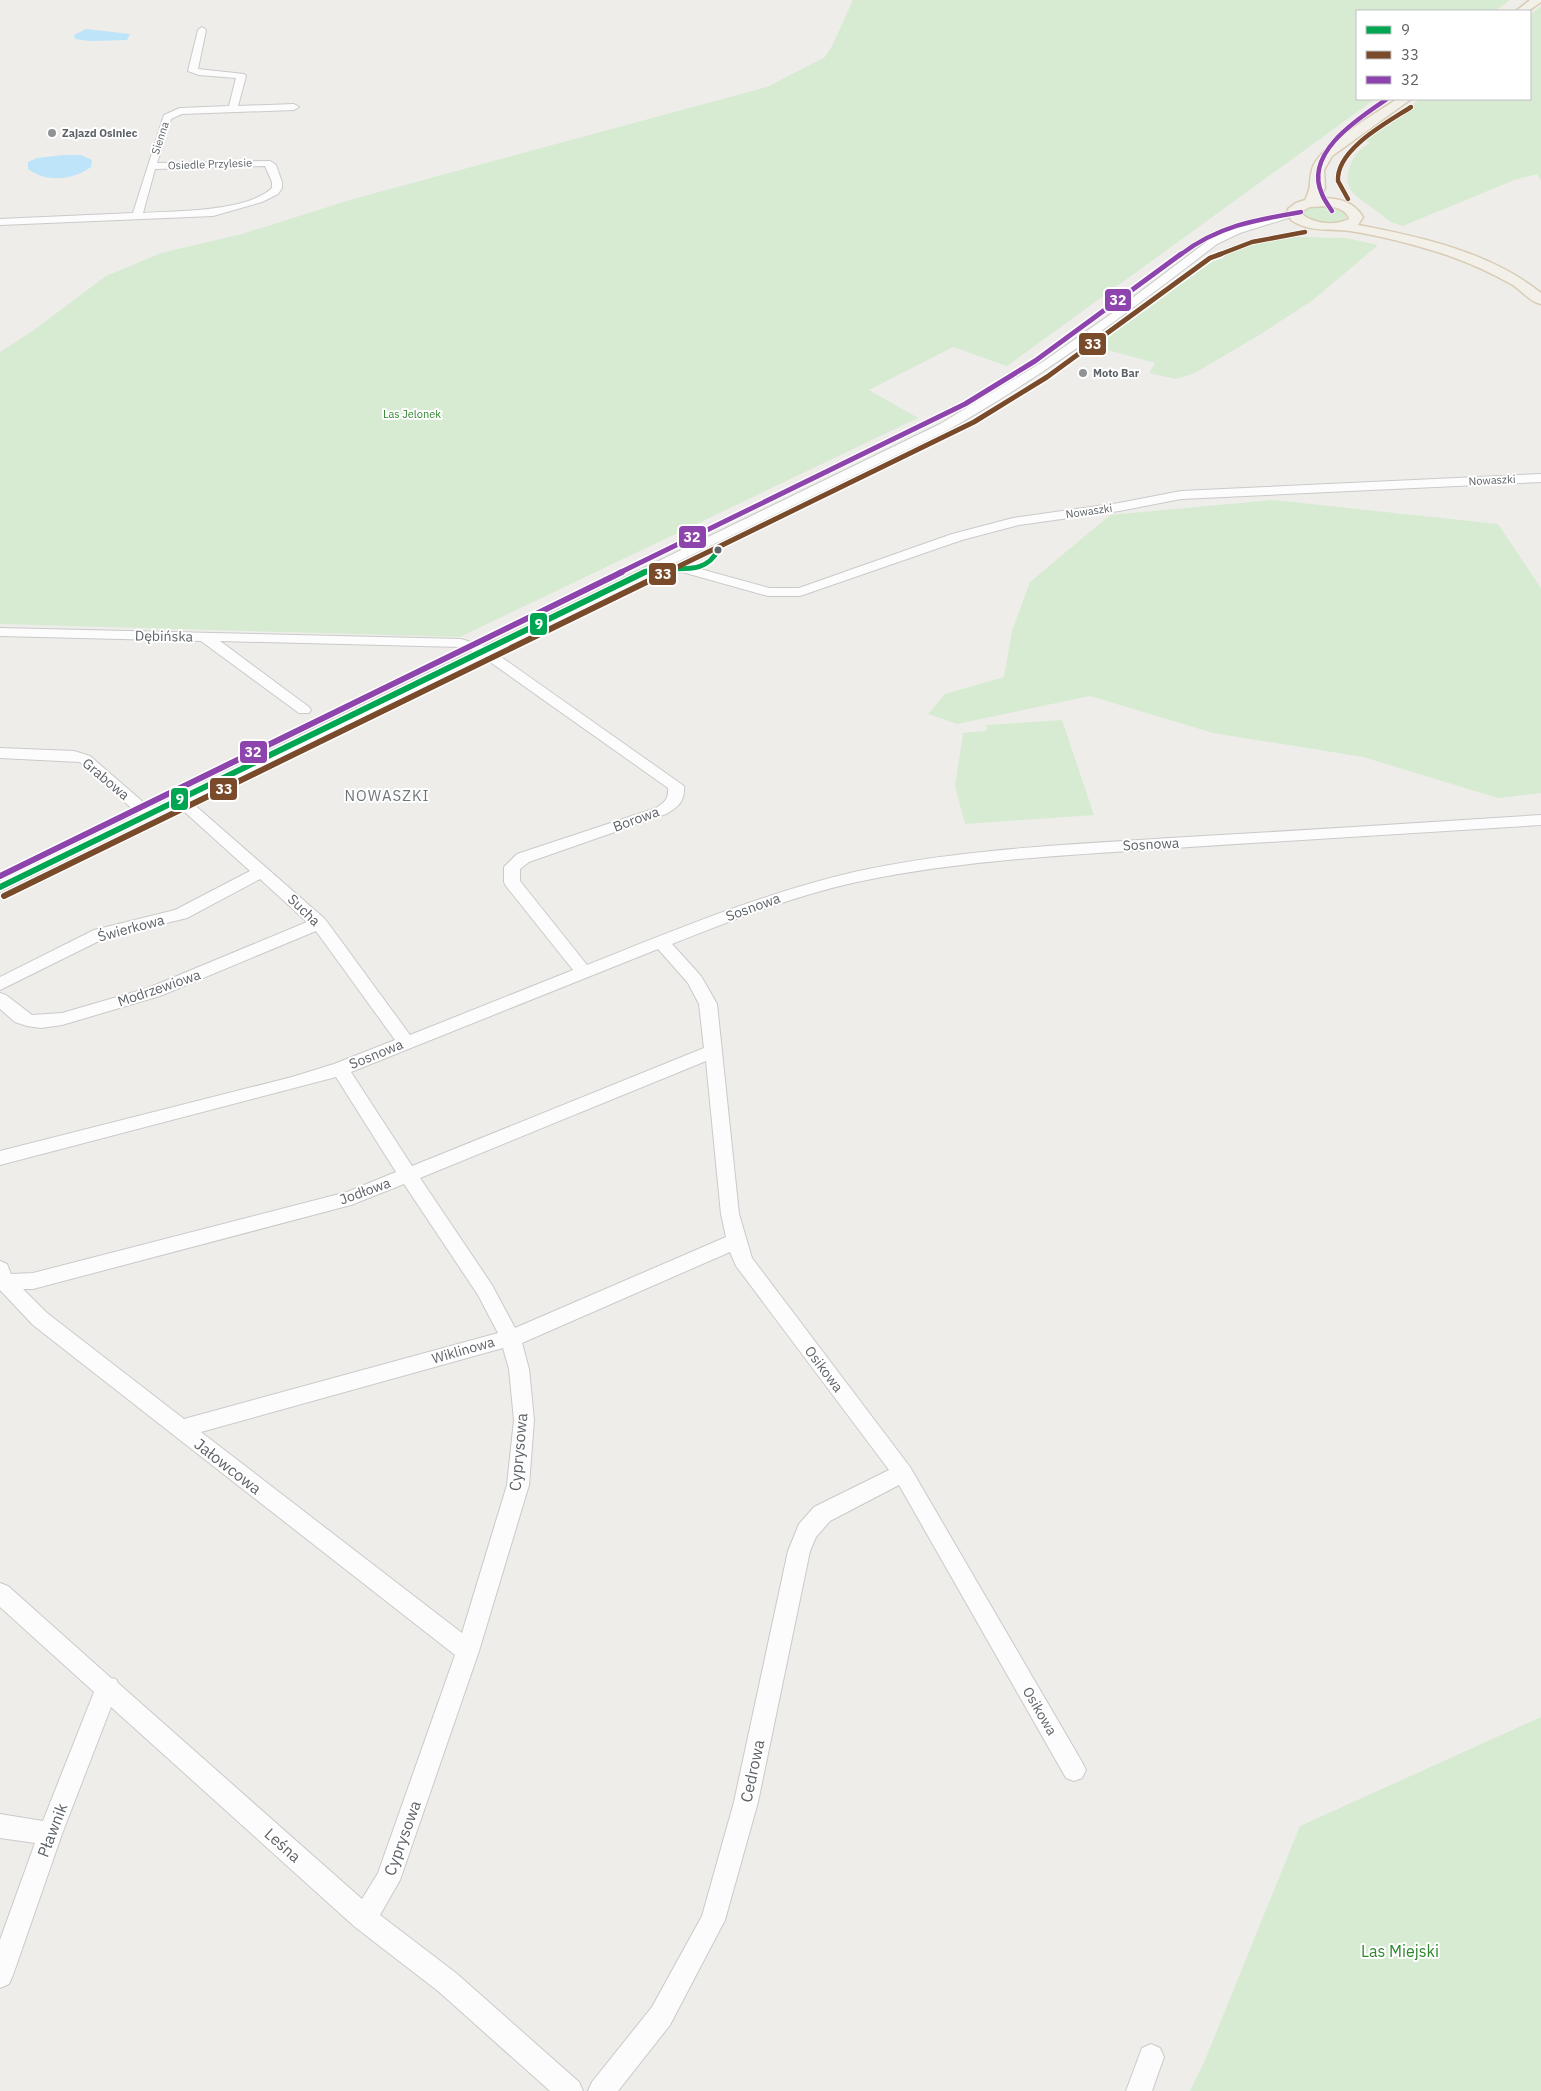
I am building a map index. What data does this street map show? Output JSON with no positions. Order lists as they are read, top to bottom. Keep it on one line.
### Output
{"streets":{"street":["Sienna","Osiedle Przylesie","Nowaszki","Dębińska","Grabowa","Borowa","Sosnowa","Sucha","Świerkowa","Modrzewiowa","Jodłowa","Wiklinowa","Osikowa","Cyprysowa","Jałowcowa","Cedrowa","Pławnik","Leśna"]},"crossings":[["Sienna","Osiedle Przylesie"],["Borowa","Sosnowa"],["Sosnowa","Sucha"],["Sosnowa","Osikowa"],["Sosnowa","Cyprysowa"],["Sucha","Świerkowa"],["Sucha","Modrzewiowa"],["Jodłowa","Osikowa"],["Jodłowa","Cyprysowa"],["Jodłowa","Jałowcowa"],["Wiklinowa","Osikowa"],["Wiklinowa","Cyprysowa"],["Wiklinowa","Jałowcowa"],["Osikowa","Cedrowa"],["Cyprysowa","Jałowcowa"],["Cyprysowa","Leśna"],["Pławnik","Leśna"]],"districts":["NOWASZKI"],"parks":["Las Jelonek","Las Miejski"],"places":["Zajazd Osiniec","Moto Bar"],"lines":["transit line 32","transit line 33","transit line 9"],"legend":["9","33","32"]}
